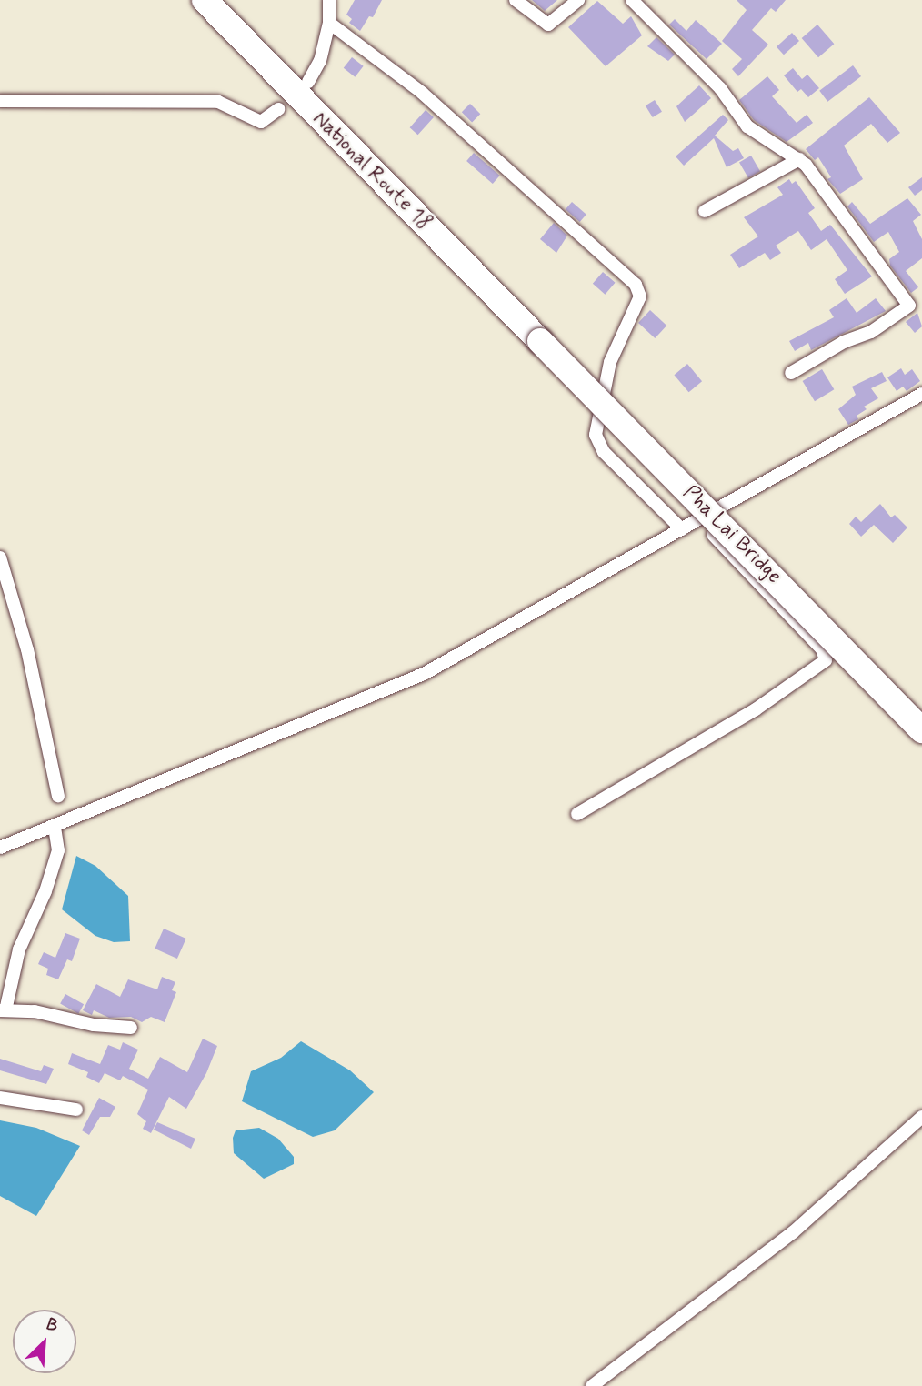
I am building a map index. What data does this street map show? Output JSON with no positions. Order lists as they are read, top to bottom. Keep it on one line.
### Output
{"streets":{"highway":["National Route 18","Pha Lai Bridge"]},"crossings":[["National Route 18","Pha Lai Bridge"]],"north":"top right"}
